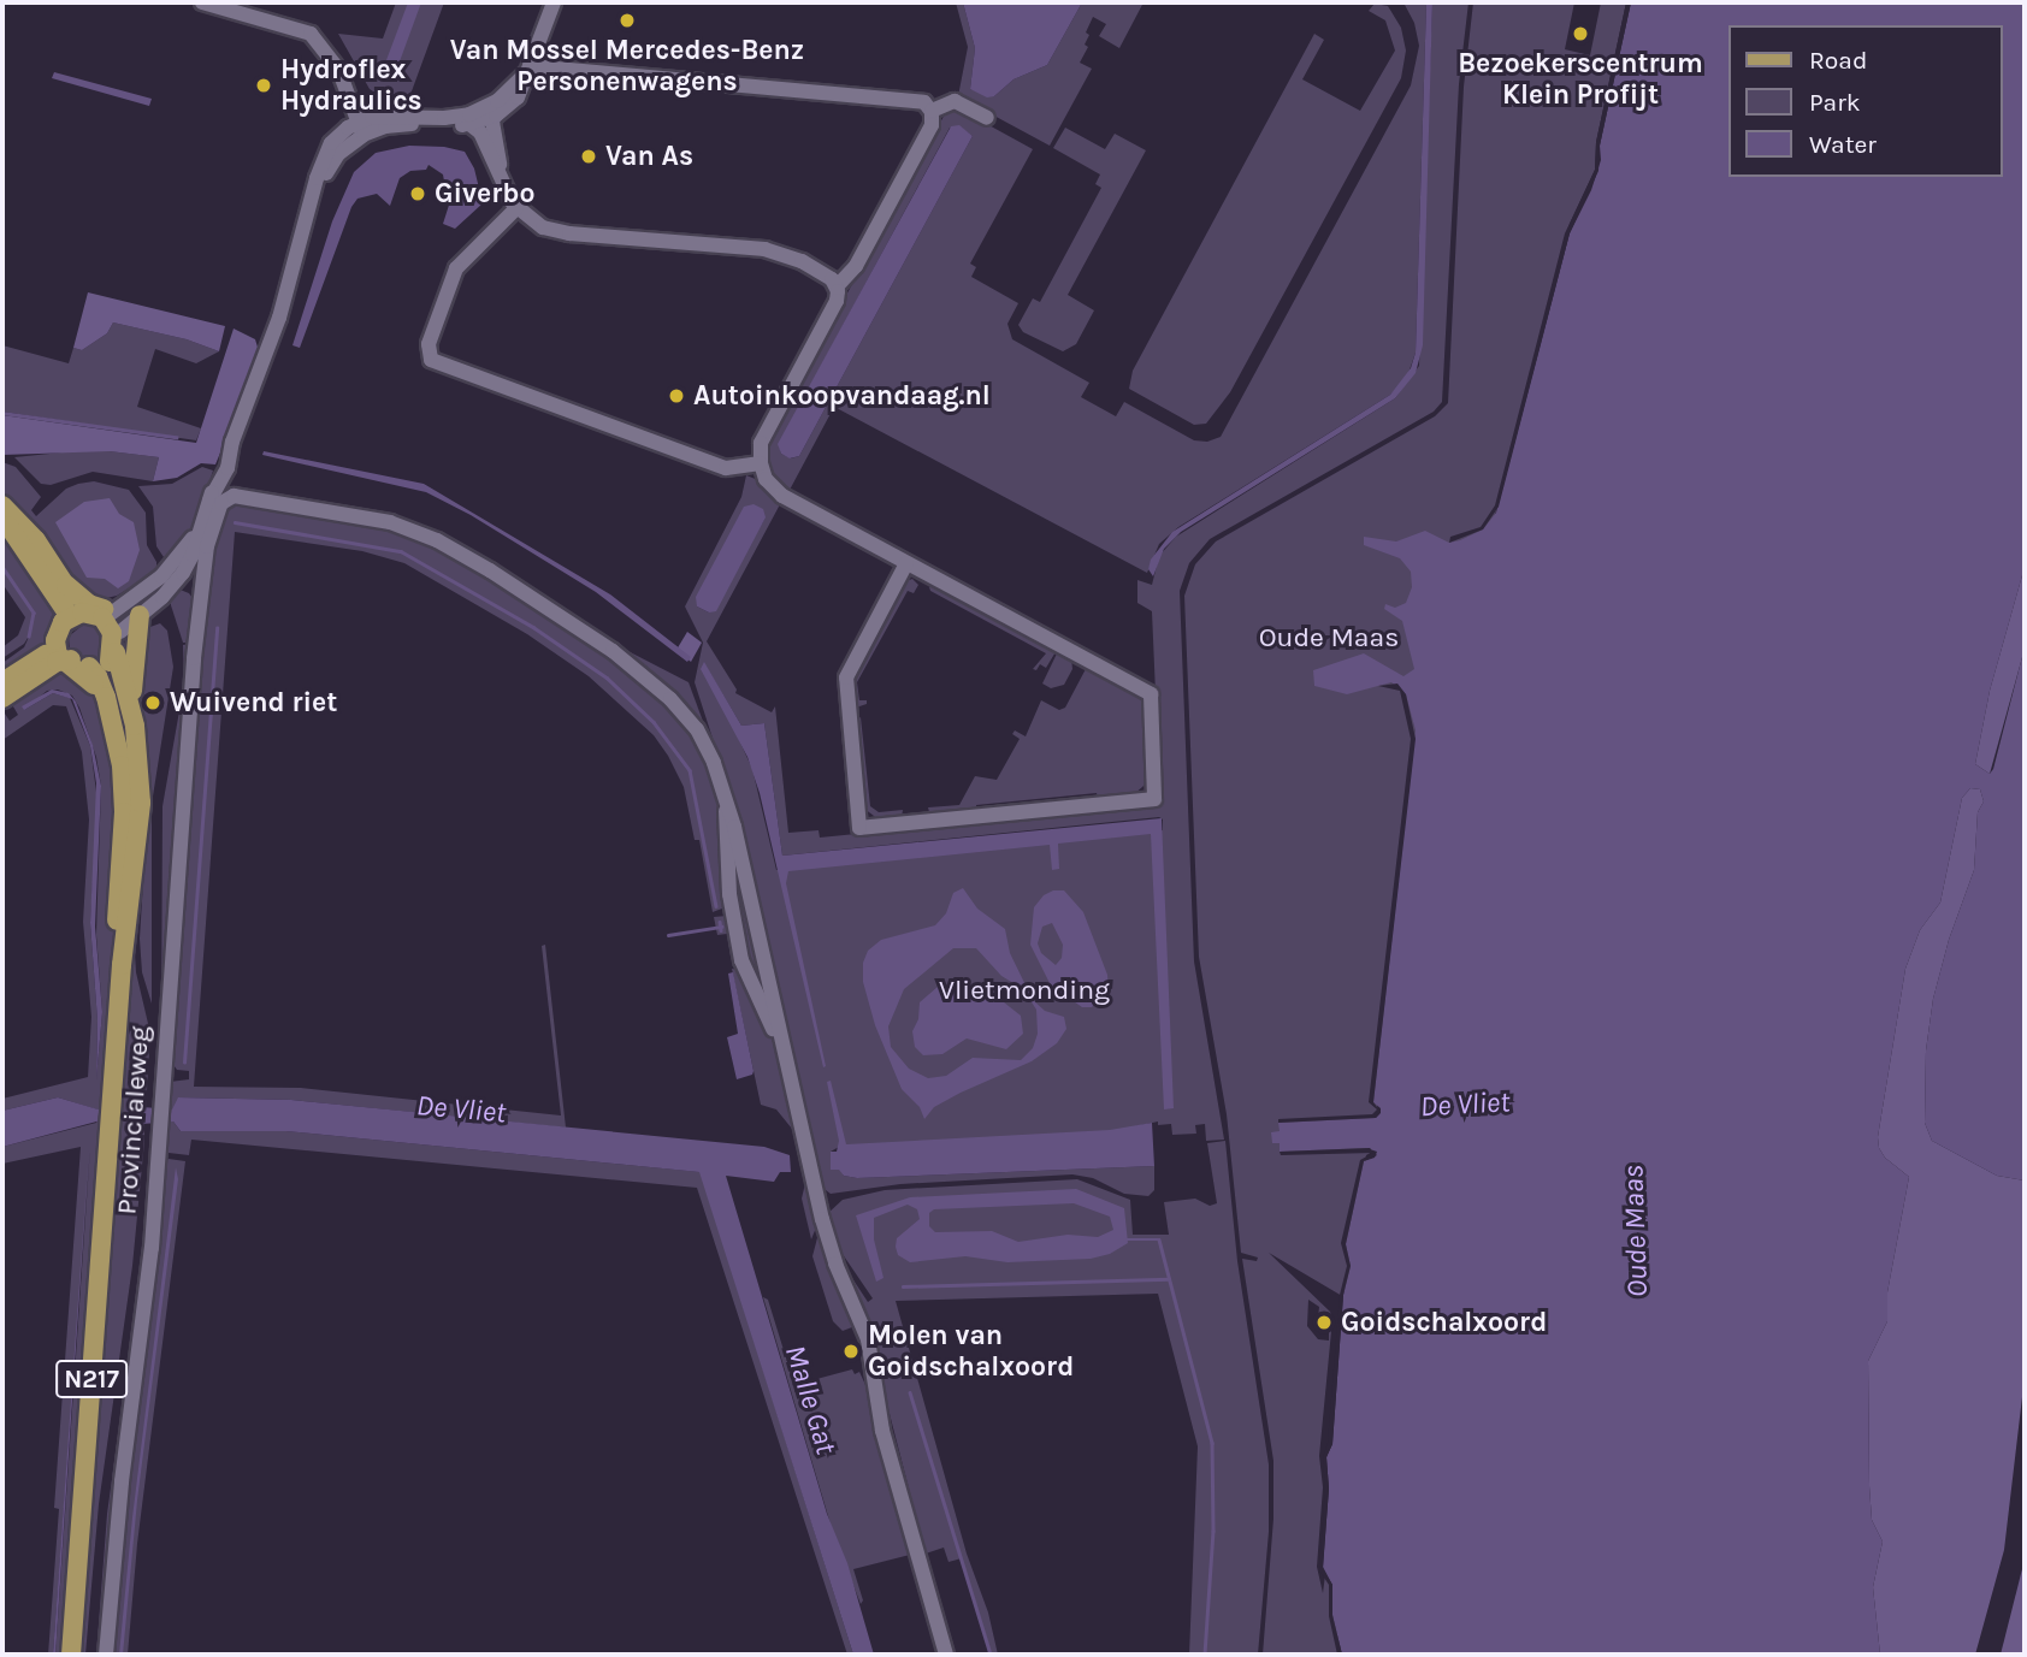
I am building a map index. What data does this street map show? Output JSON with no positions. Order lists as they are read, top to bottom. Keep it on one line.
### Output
{"streets":{"main road":["Provincialeweg","N217"]},"crossings":[["Provincialeweg","N217"]],"water":["De Vliet","Oude Maas","Malle Gat"],"parks":["Oude Maas","Vlietmonding"],"places":["Van Mossel Mercedes-Benz Personenwagens","Bezoekerscentrum Klein Profijt","Hydroflex Hydraulics","Van As","Giverbo","Autoinkoopvandaag.nl","Wuivend riet","Goidschalxoord","Molen van Goidschalxoord"],"legend":["Road","Park","Water"]}
